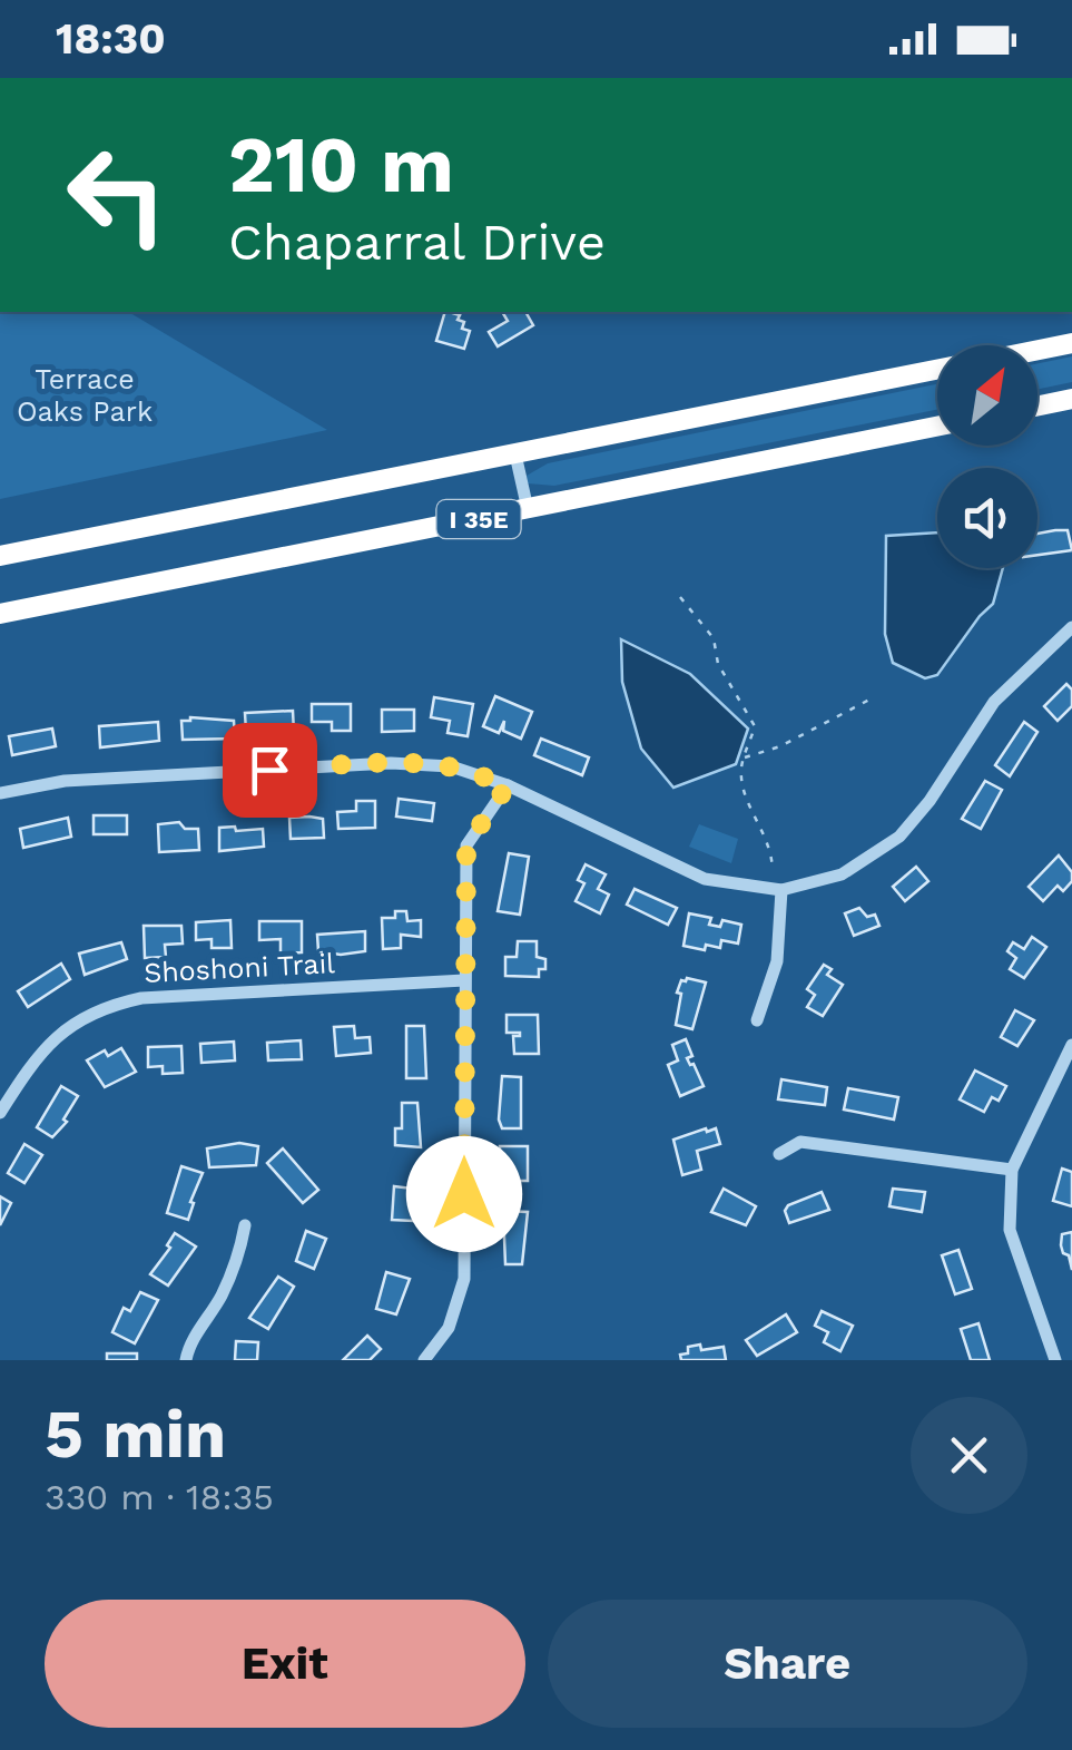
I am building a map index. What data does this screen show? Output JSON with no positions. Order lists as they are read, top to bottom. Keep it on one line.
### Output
{"streets":{"highway":["I 35E"],"street":["Shoshoni Trail"]},"parks":["Terrace Oaks Park"],"north":"top right","page":{"status":"18:30","turn":["210 m","Chaparral Drive"],"heading":["5 min","330 m · 18:35"],"buttons":["Exit","Share"]}}
